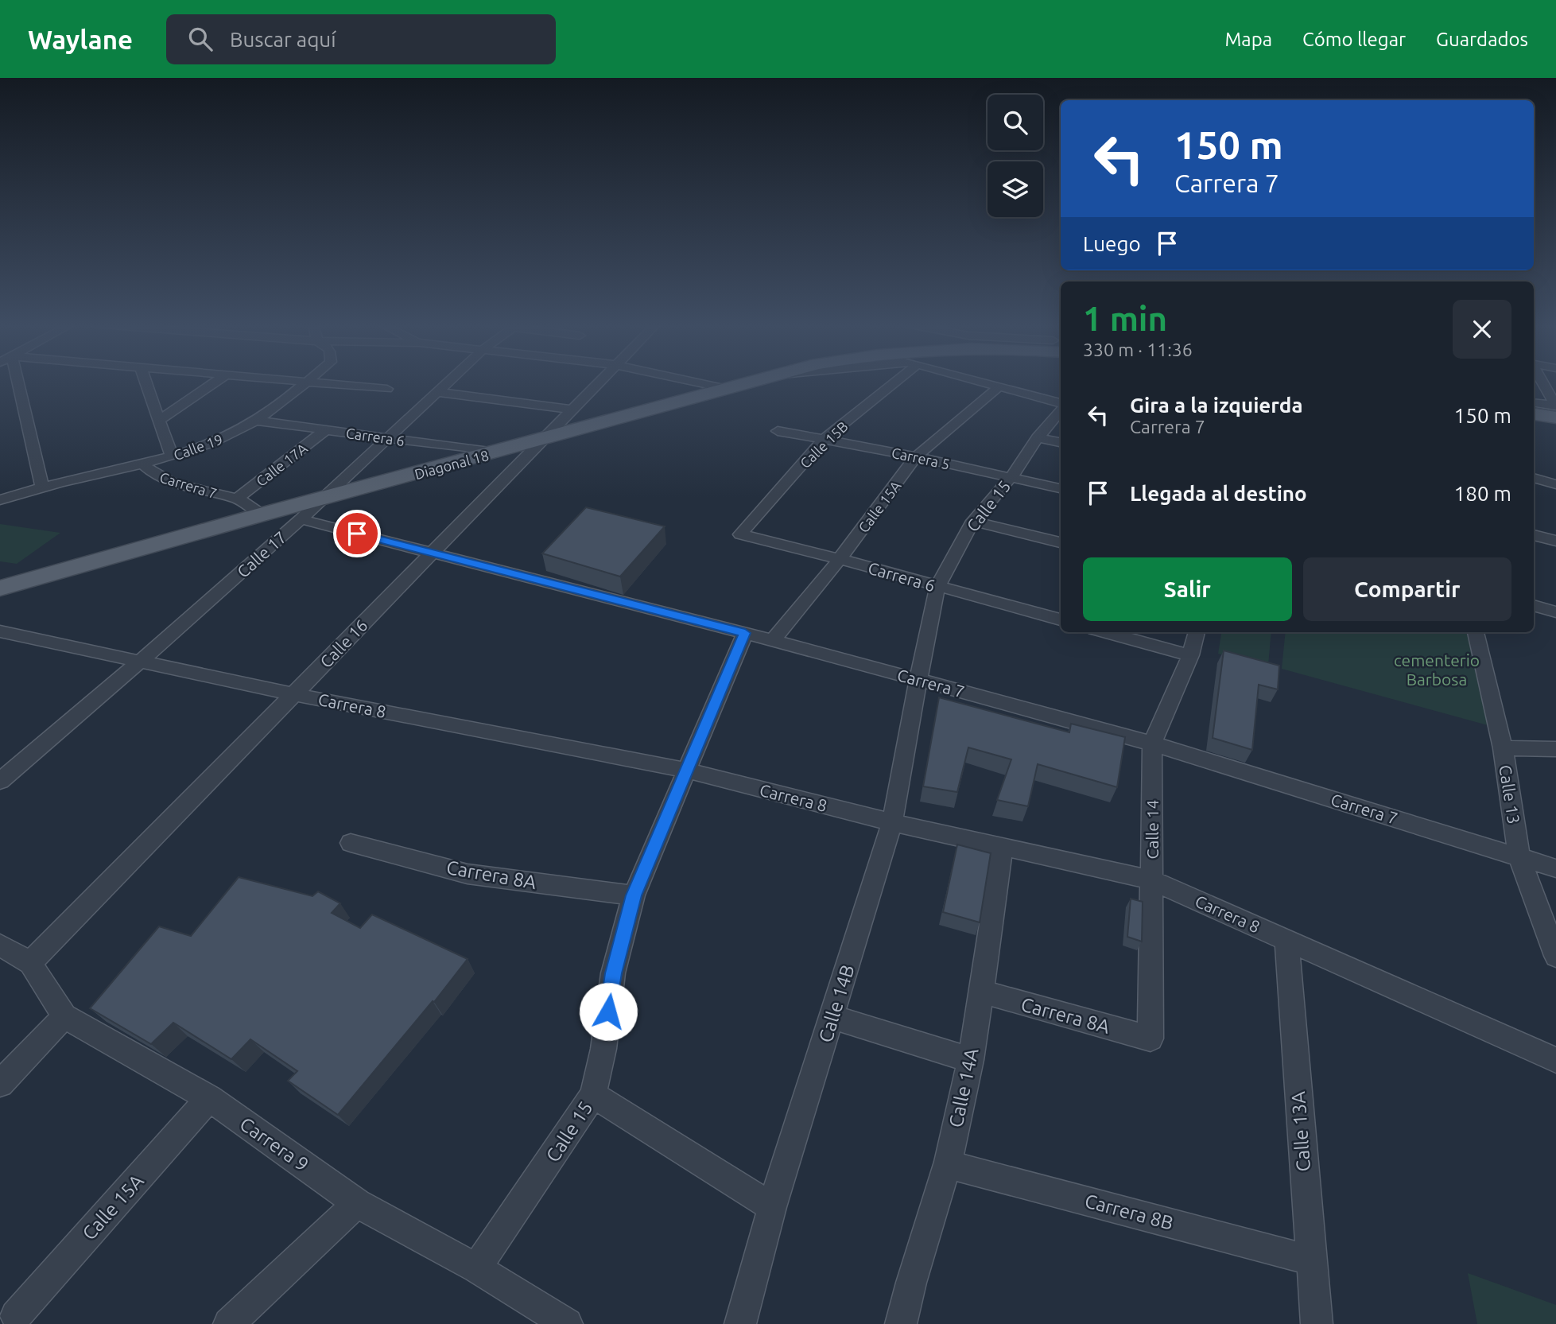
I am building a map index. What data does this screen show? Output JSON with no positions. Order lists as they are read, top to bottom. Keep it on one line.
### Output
{"streets":{"main road":["Diagonal 18"],"street":["Carrera 6","Calle 15B","Calle 19","Carrera 5","Calle 17A","Carrera 7","Calle 15","Calle 15A","Calle 17","Calle 16","Carrera 8","Calle 13","Calle 14","Carrera 8A","Calle 14B","Calle 14A","Calle 13A","Carrera 9","Carrera 8B"]},"crossings":[["Carrera 6","Calle 15B"],["Carrera 6","Calle 19"],["Carrera 6","Calle 17A"],["Carrera 6","Diagonal 18"],["Carrera 6","Calle 15"],["Carrera 6","Calle 15A"],["Carrera 6","Calle 17"],["Calle 15B","Carrera 5"],["Calle 19","Carrera 7"],["Carrera 5","Calle 15"],["Carrera 5","Calle 15A"],["Calle 17A","Carrera 7"],["Diagonal 18","Carrera 7"],["Diagonal 18","Calle 17"],["Diagonal 18","Calle 16"],["Carrera 7","Calle 15"],["Carrera 7","Calle 15A"],["Carrera 7","Calle 17"],["Carrera 7","Calle 16"],["Carrera 7","Calle 13"],["Carrera 7","Calle 14"],["Carrera 7","Calle 14B"],["Calle 15","Carrera 8"],["Calle 15","Carrera 8A"],["Calle 15","Calle 14B"],["Calle 15","Carrera 9"],["Calle 15A","Carrera 9"],["Calle 17","Carrera 8"],["Calle 16","Carrera 8"],["Calle 16","Carrera 9"],["Carrera 8","Calle 14"],["Carrera 8","Calle 14B"],["Carrera 8","Calle 14A"],["Carrera 8","Calle 13A"],["Calle 14","Carrera 8A"],["Carrera 8A","Calle 14A"],["Calle 14A","Carrera 8B"],["Calle 13A","Carrera 8B"]],"parks":["cementerio Barbosa"],"page":{"header":"Waylane","search":"Buscar aquí","nav":["Mapa","Cómo llegar","Guardados"],"turn":["150 m","Carrera 7"],"then":"Luego","heading":["1 min","330 m · 11:36"],"list":[{"name":"Gira a la izquierda","note":"Carrera 7","value":"150 m"},{"name":"Llegada al destino","value":"180 m"}],"buttons":["Salir","Compartir"]}}
